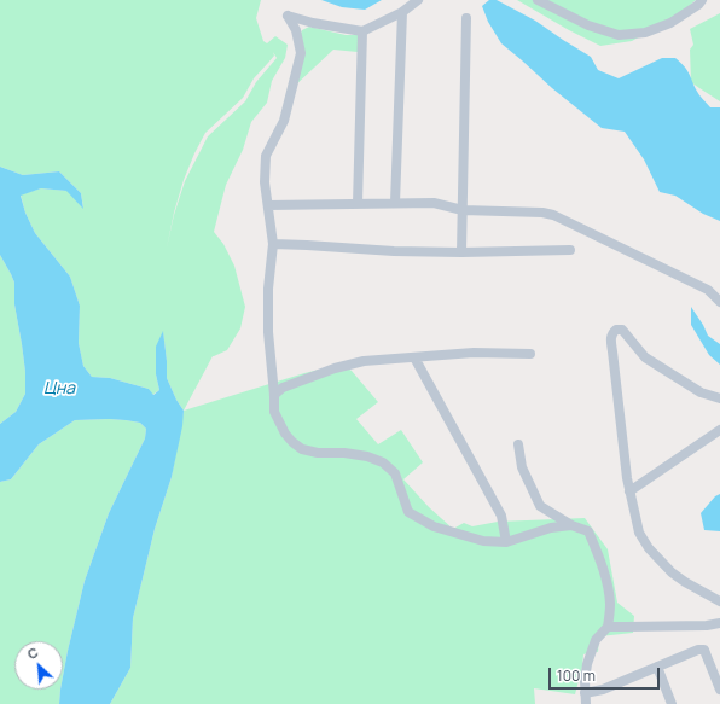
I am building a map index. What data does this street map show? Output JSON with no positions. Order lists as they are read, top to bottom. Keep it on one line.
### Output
{"water":["Цна"],"scale_bar":"100 m","north":"top left"}
